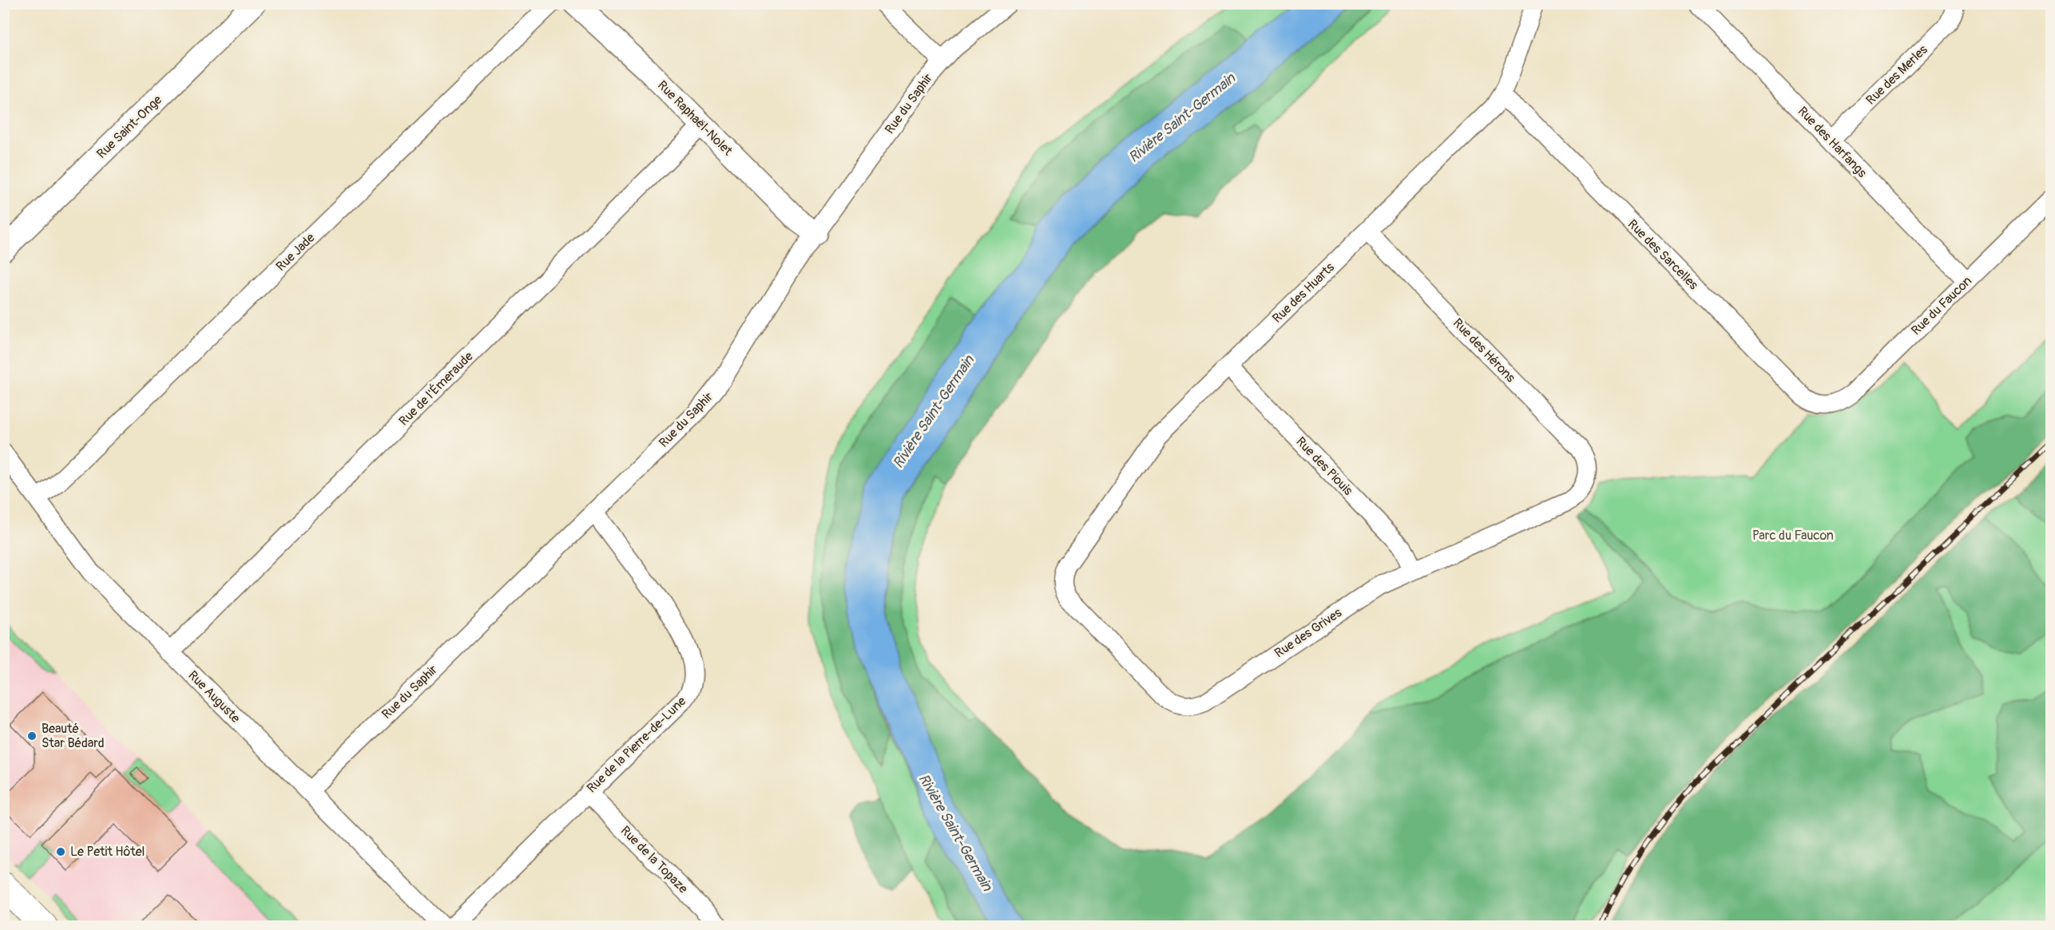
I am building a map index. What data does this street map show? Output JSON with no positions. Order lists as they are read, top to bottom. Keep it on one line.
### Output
{"streets":{"street":["Rue des Merles","Rue du Saphir","Rue Raphaël-Nolet","Rue Saint-Onge","Rue des Harfangs","Rue Jade","Rue des Sarcelles","Rue des Huarts","Rue du Faucon","Rue des Hérons","Rue de l'Émeraude","Rue des Piouis","Rue des Grives","Rue Auguste","Rue de la Pierre-de-Lune","Rue de la Topaze"]},"crossings":[["Rue des Merles","Rue des Harfangs"],["Rue du Saphir","Rue Raphaël-Nolet"],["Rue du Saphir","Rue Auguste"],["Rue du Saphir","Rue de la Pierre-de-Lune"],["Rue Raphaël-Nolet","Rue de l'Émeraude"],["Rue des Harfangs","Rue du Faucon"],["Rue Jade","Rue Auguste"],["Rue des Sarcelles","Rue des Huarts"],["Rue des Sarcelles","Rue du Faucon"],["Rue des Huarts","Rue des Hérons"],["Rue des Huarts","Rue des Piouis"],["Rue des Huarts","Rue des Grives"],["Rue des Hérons","Rue des Grives"],["Rue de l'Émeraude","Rue Auguste"],["Rue des Piouis","Rue des Grives"],["Rue de la Pierre-de-Lune","Rue de la Topaze"]],"water":["Rivière Saint-Germain"],"parks":["Parc du Faucon"],"places":["Beauté Star Bédard","Le Petit Hôtel"]}
